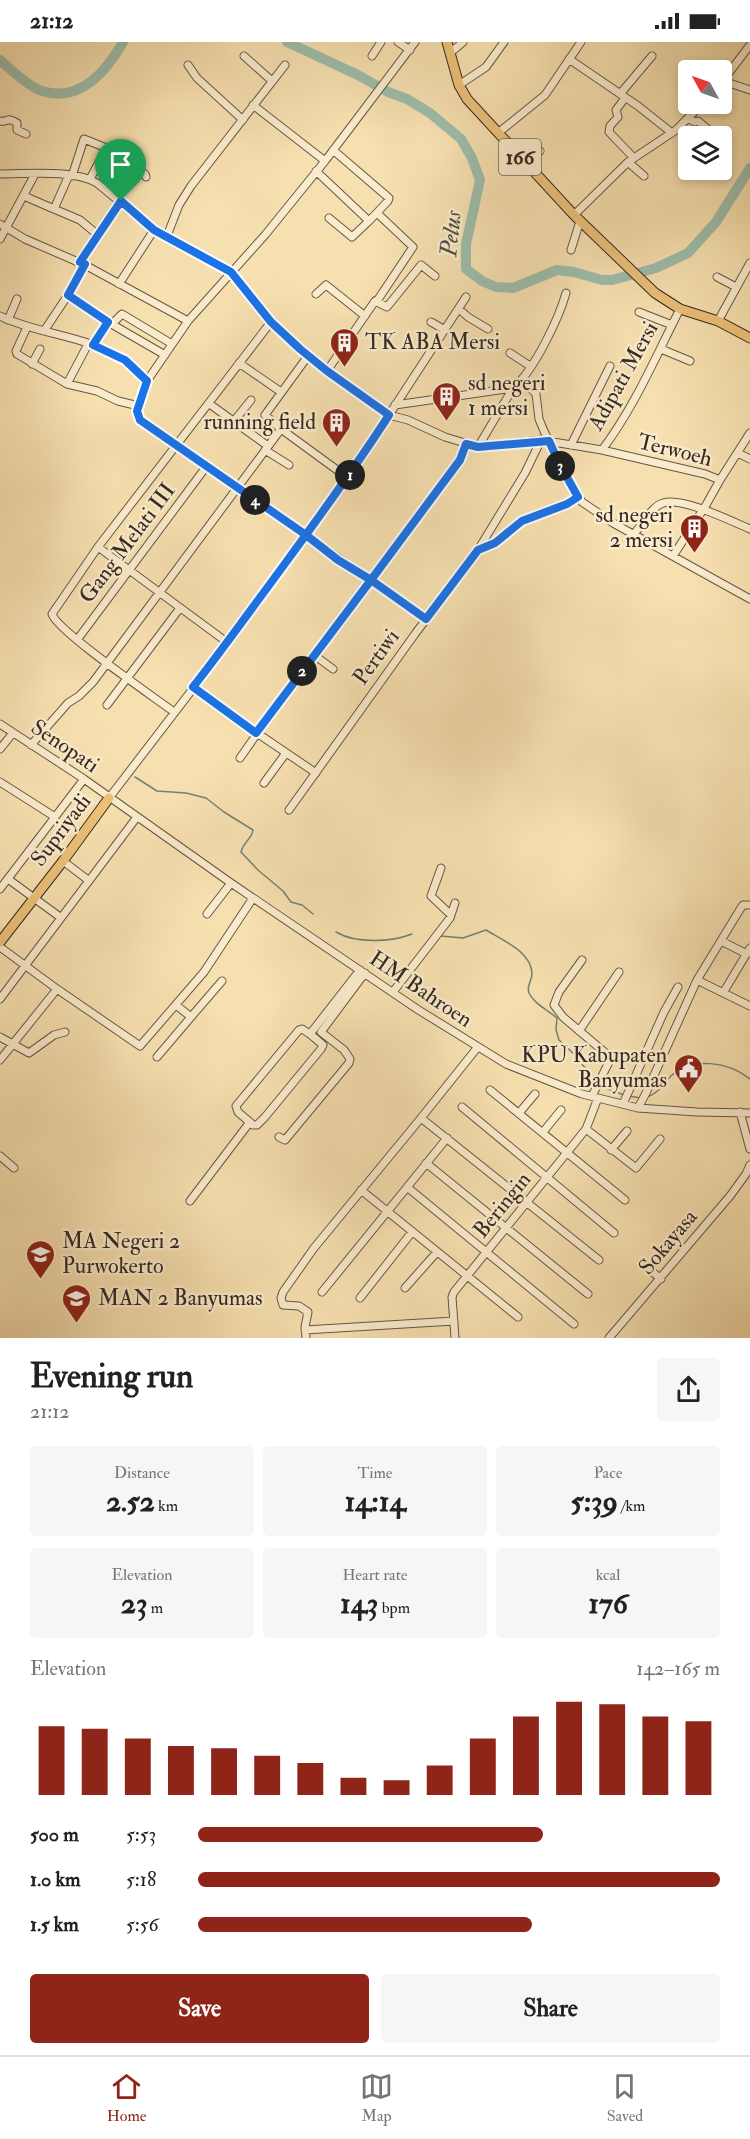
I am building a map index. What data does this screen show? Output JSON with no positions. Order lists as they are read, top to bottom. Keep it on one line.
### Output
{"streets":{"main road":["166","Supriyadi"],"street":["Adipati Mersi","Terwoeh","Gang Melati III","Pertiwi","Senopati","HM Bahroen","Beringin","Sokayasa"]},"crossings":[["166","Adipati Mersi"],["Adipati Mersi","Terwoeh"],["Adipati Mersi","Pertiwi"],["Senopati","Supriyadi"],["Senopati","HM Bahroen"],["Supriyadi","HM Bahroen"],["HM Bahroen","Beringin"]],"water":["Pelus"],"places":{"building":["TK ABA Mersi","sd negeri 1 mersi","running field","sd negeri 2 mersi"],"public building":["KPU Kabupaten Banyumas"],"school or university":["MA Negeri 2 Purwokerto","MAN 2 Banyumas"]},"north":"top left","page":{"status":"21:12","pins":["3","1","4","2"],"heading":["Evening run","21:12"],"stats":[["Distance","2.52 km"],["Time","14:14"],["Pace","5:39 /km"],["Elevation","23 m"],["Heart rate","143 bpm"],["kcal","176"]],"chart":["Elevation","142–165 m"],"list":[{"name":"500 m","note":"5:53"},{"name":"1.0 km","note":"5:18"},{"name":"1.5 km","note":"5:56"}],"buttons":["Save","Share"],"tabs":["Home","Map","Saved"]}}
